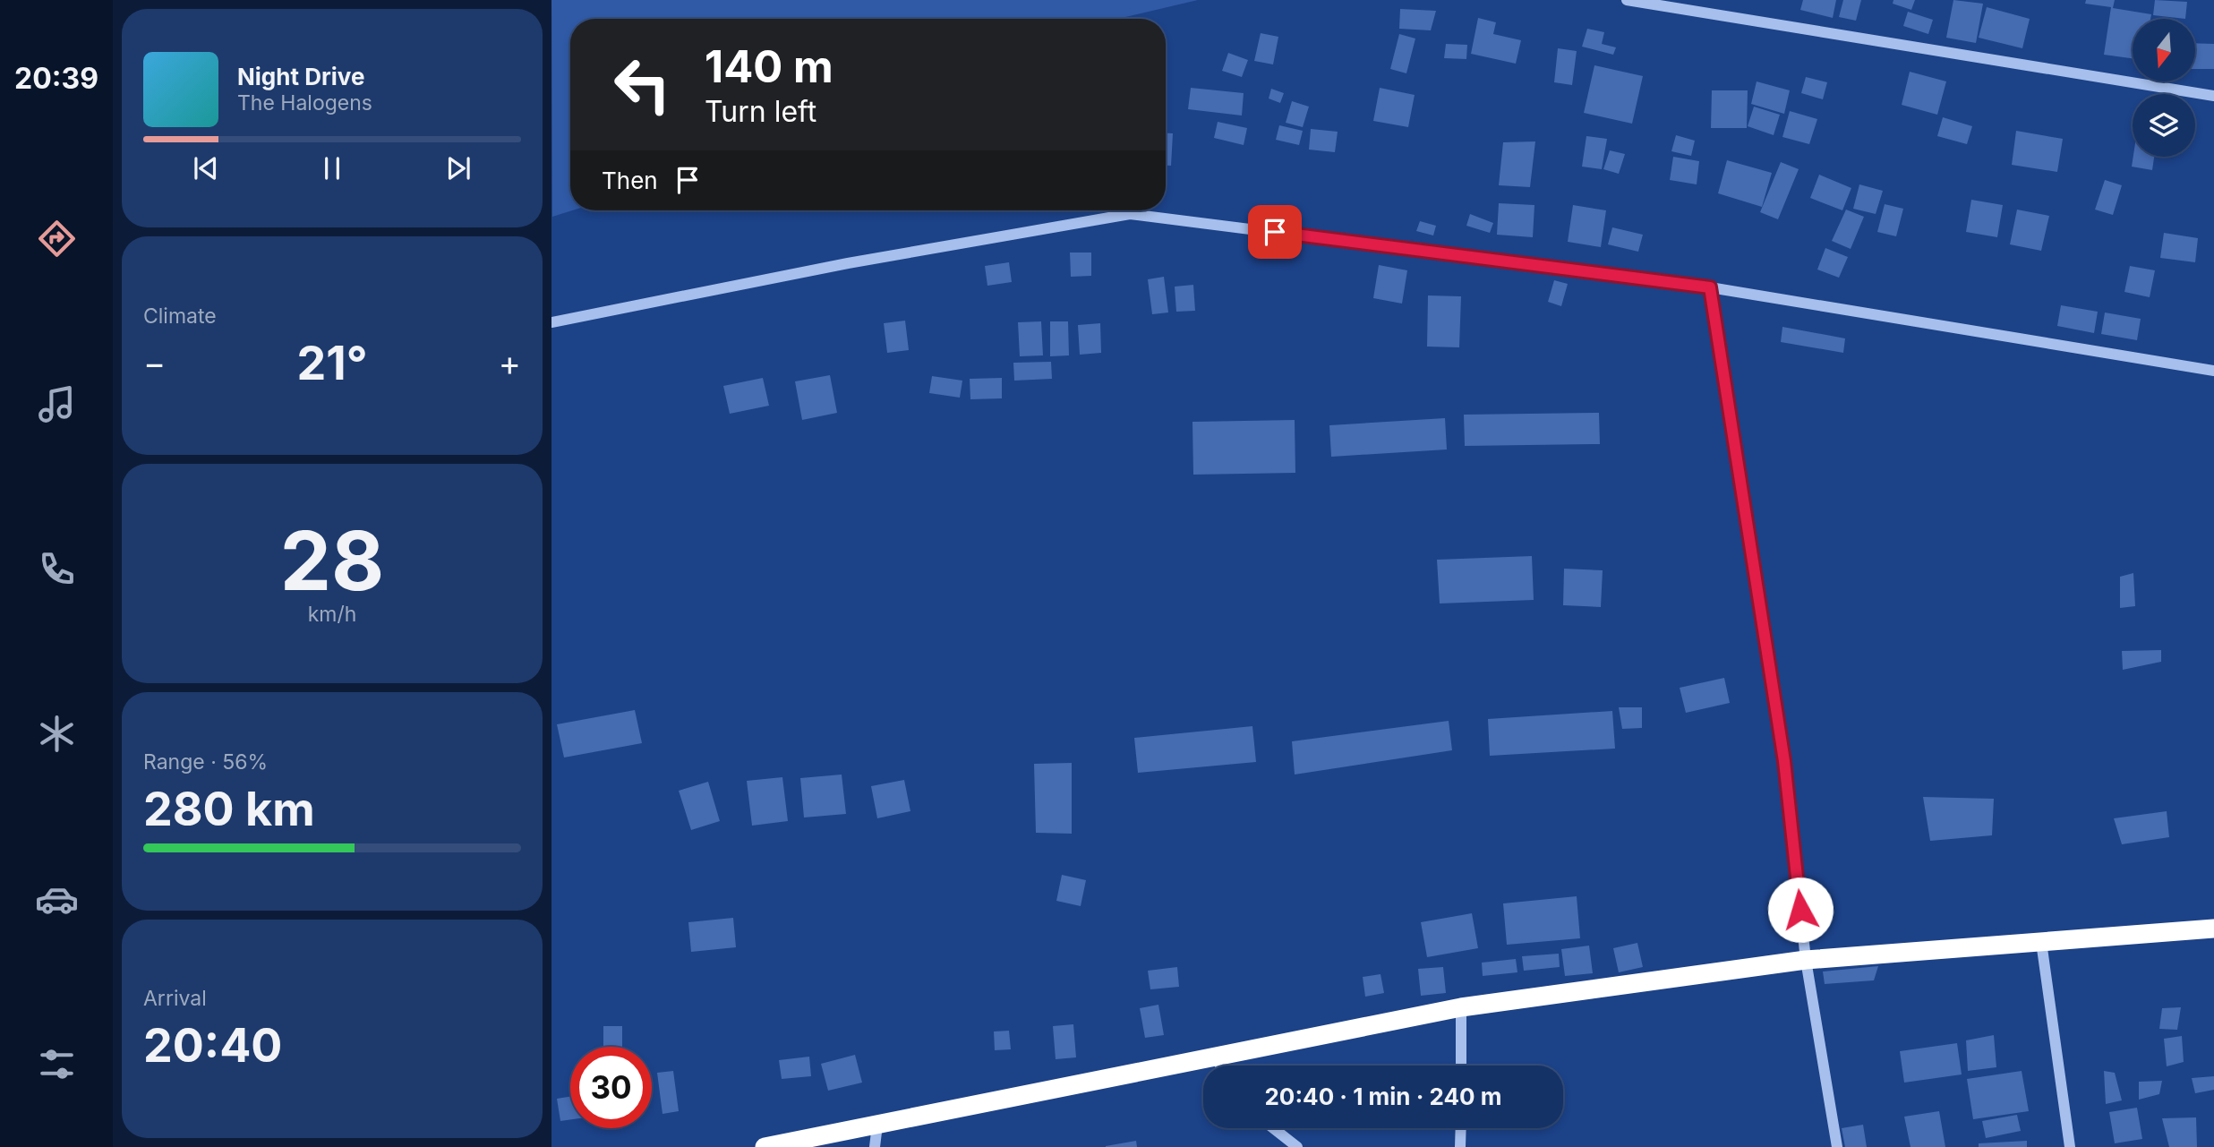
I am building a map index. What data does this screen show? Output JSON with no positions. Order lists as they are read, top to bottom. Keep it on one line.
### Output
{"north":"bottom","page":{"tabs":"20:39","turn":["140 m","Turn left"],"song":["Night Drive","The Halogens"],"then":"Then","tile":["Climate",["28","km/h"],["Range · 56%","280 km"],["Arrival","20:40"]],"heat":["−","21°","+"],"limit":"30","trip":"20:40 · 1 min · 240 m"}}
